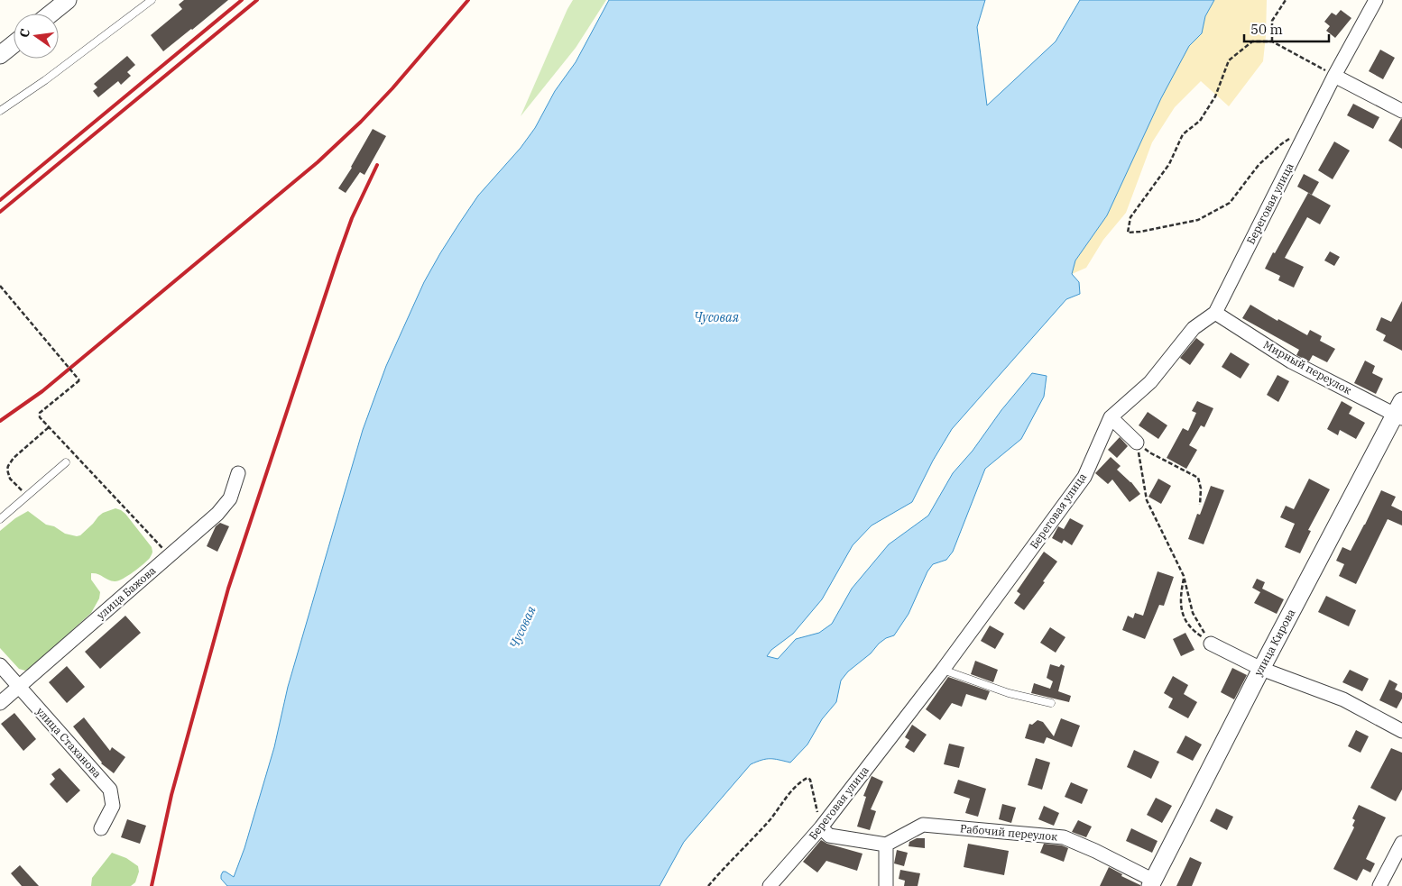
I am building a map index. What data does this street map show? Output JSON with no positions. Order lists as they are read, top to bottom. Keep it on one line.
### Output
{"streets":{"street":["Береговая улица","Мирный переулок","улица Бажова","улица Кирова","улица Стаханова","Рабочий переулок"]},"crossings":[["Береговая улица","Мирный переулок"],["Мирный переулок","улица Кирова"],["улица Бажова","улица Стаханова"],["улица Кирова","Рабочий переулок"]],"water":["Чусовая"],"scale_bar":"50 m","north":"left"}
